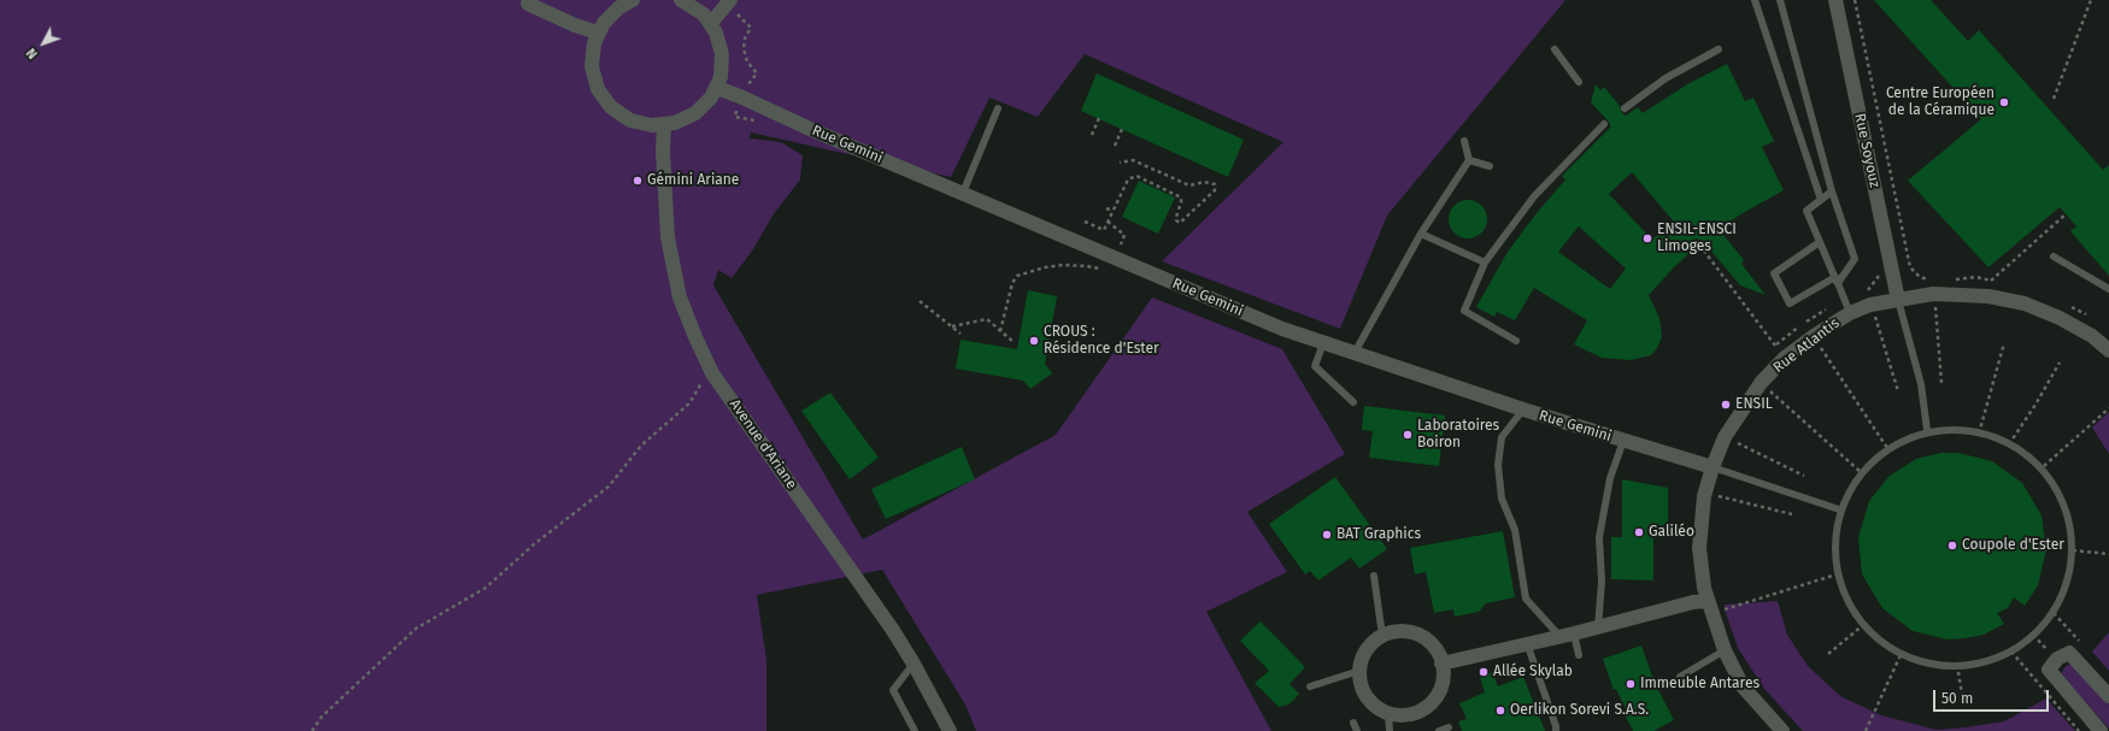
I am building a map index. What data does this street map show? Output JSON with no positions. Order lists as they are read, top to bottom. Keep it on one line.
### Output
{"streets":{"street":["Rue Gemini","Rue Soyouz","Rue Atlantis","Avenue d'Ariane"]},"crossings":[["Rue Gemini","Rue Atlantis"],["Rue Soyouz","Rue Atlantis"]],"places":["Centre Européen de la Céramique","Gémini Ariane","ENSIL-ENSCI Limoges","CROUS : Résidence d'Ester","ENSIL","Laboratoires Boiron","Galiléo","BAT Graphics","Coupole d'Ester","Allée Skylab","Immeuble Antares","Oerlikon Sorevi S.A.S."],"scale_bar":"50 m","north":"bottom left"}
